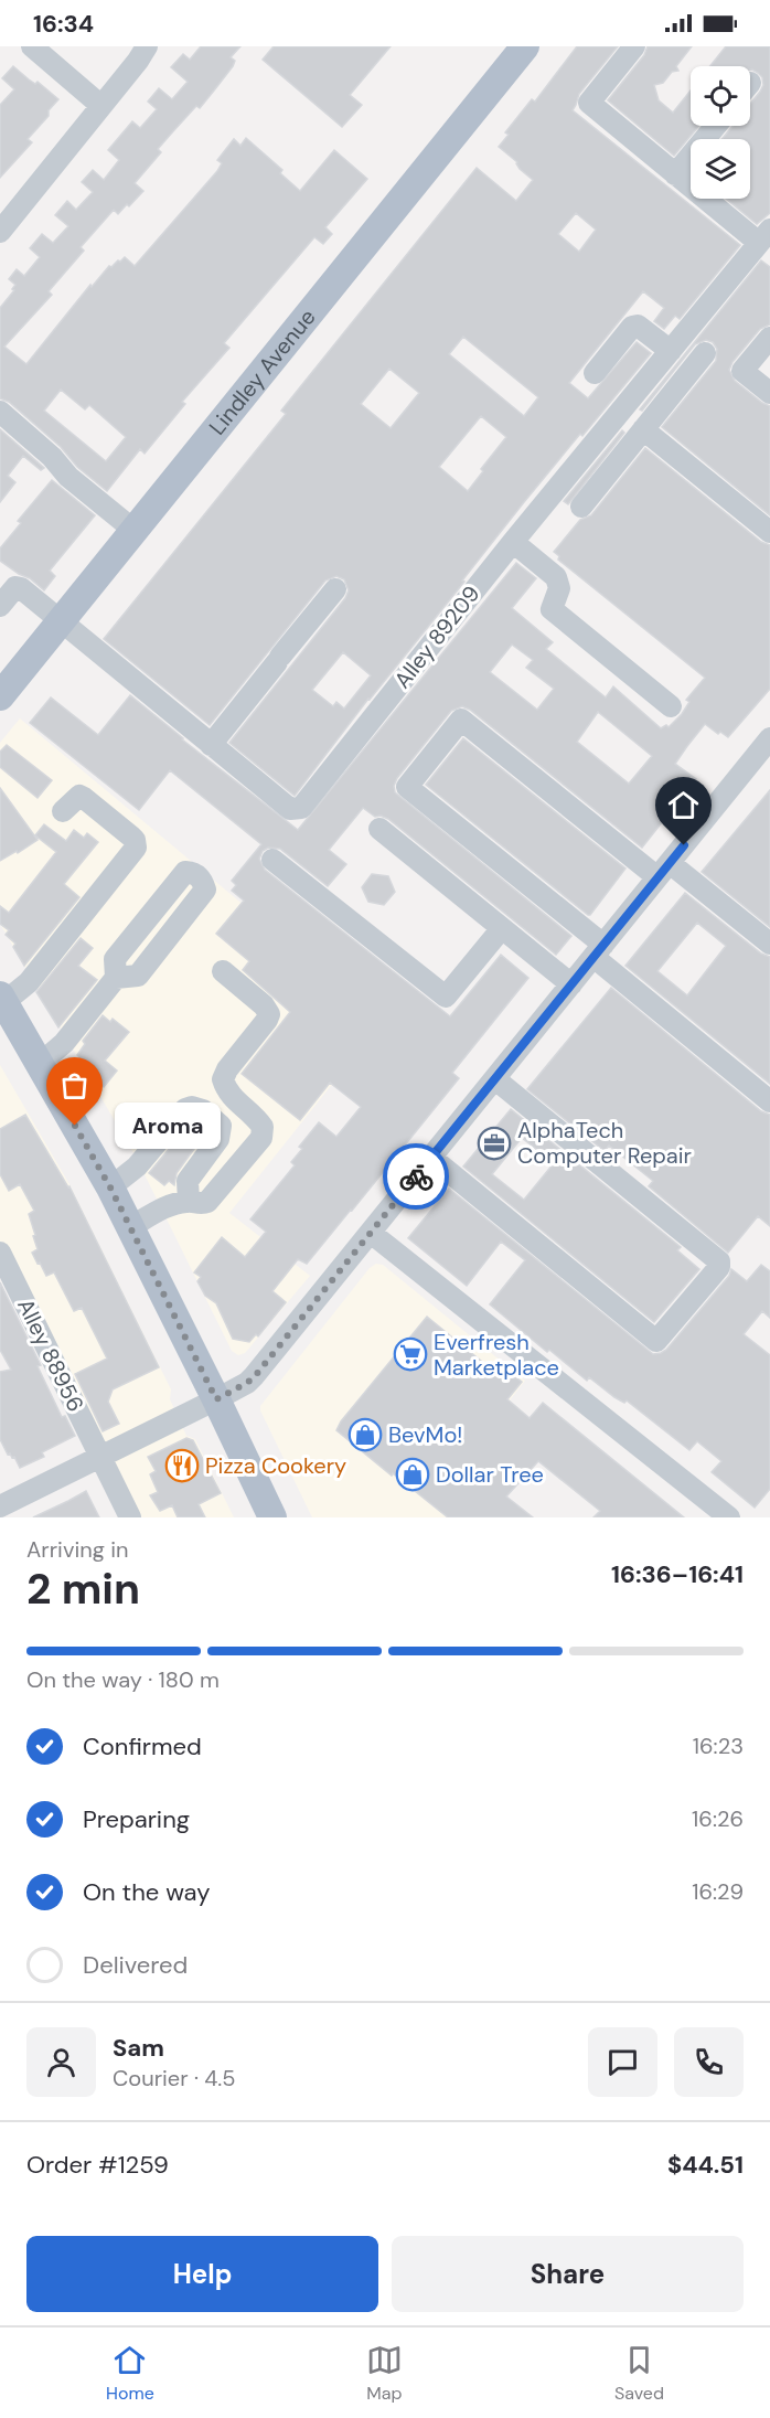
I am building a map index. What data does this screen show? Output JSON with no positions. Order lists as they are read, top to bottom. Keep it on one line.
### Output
{"streets":{"main road":["Lindley Avenue"],"street":["Alley 89209","Alley 88956"]},"crossings":[["Lindley Avenue","Alley 89209"]],"places":{"other":["Aroma"],"office":["AlphaTech Computer Repair"],"supermarket":["Everfresh Marketplace"],"shop":["BevMo!","Dollar Tree"],"restaurant":["Pizza Cookery"]},"page":{"status":"16:34","bubble":"Aroma","heading":["2 min","Arriving in","16:36–16:41"],"panel":["Sam","Courier · 4.5","Order #1259","$44.51"],"bar":"On the way · 180 m","list":[["Confirmed","16:23"],["Preparing","16:26"],["On the way","16:29"],"Delivered"],"buttons":["Help","Share"],"tabs":["Home","Map","Saved"]}}
